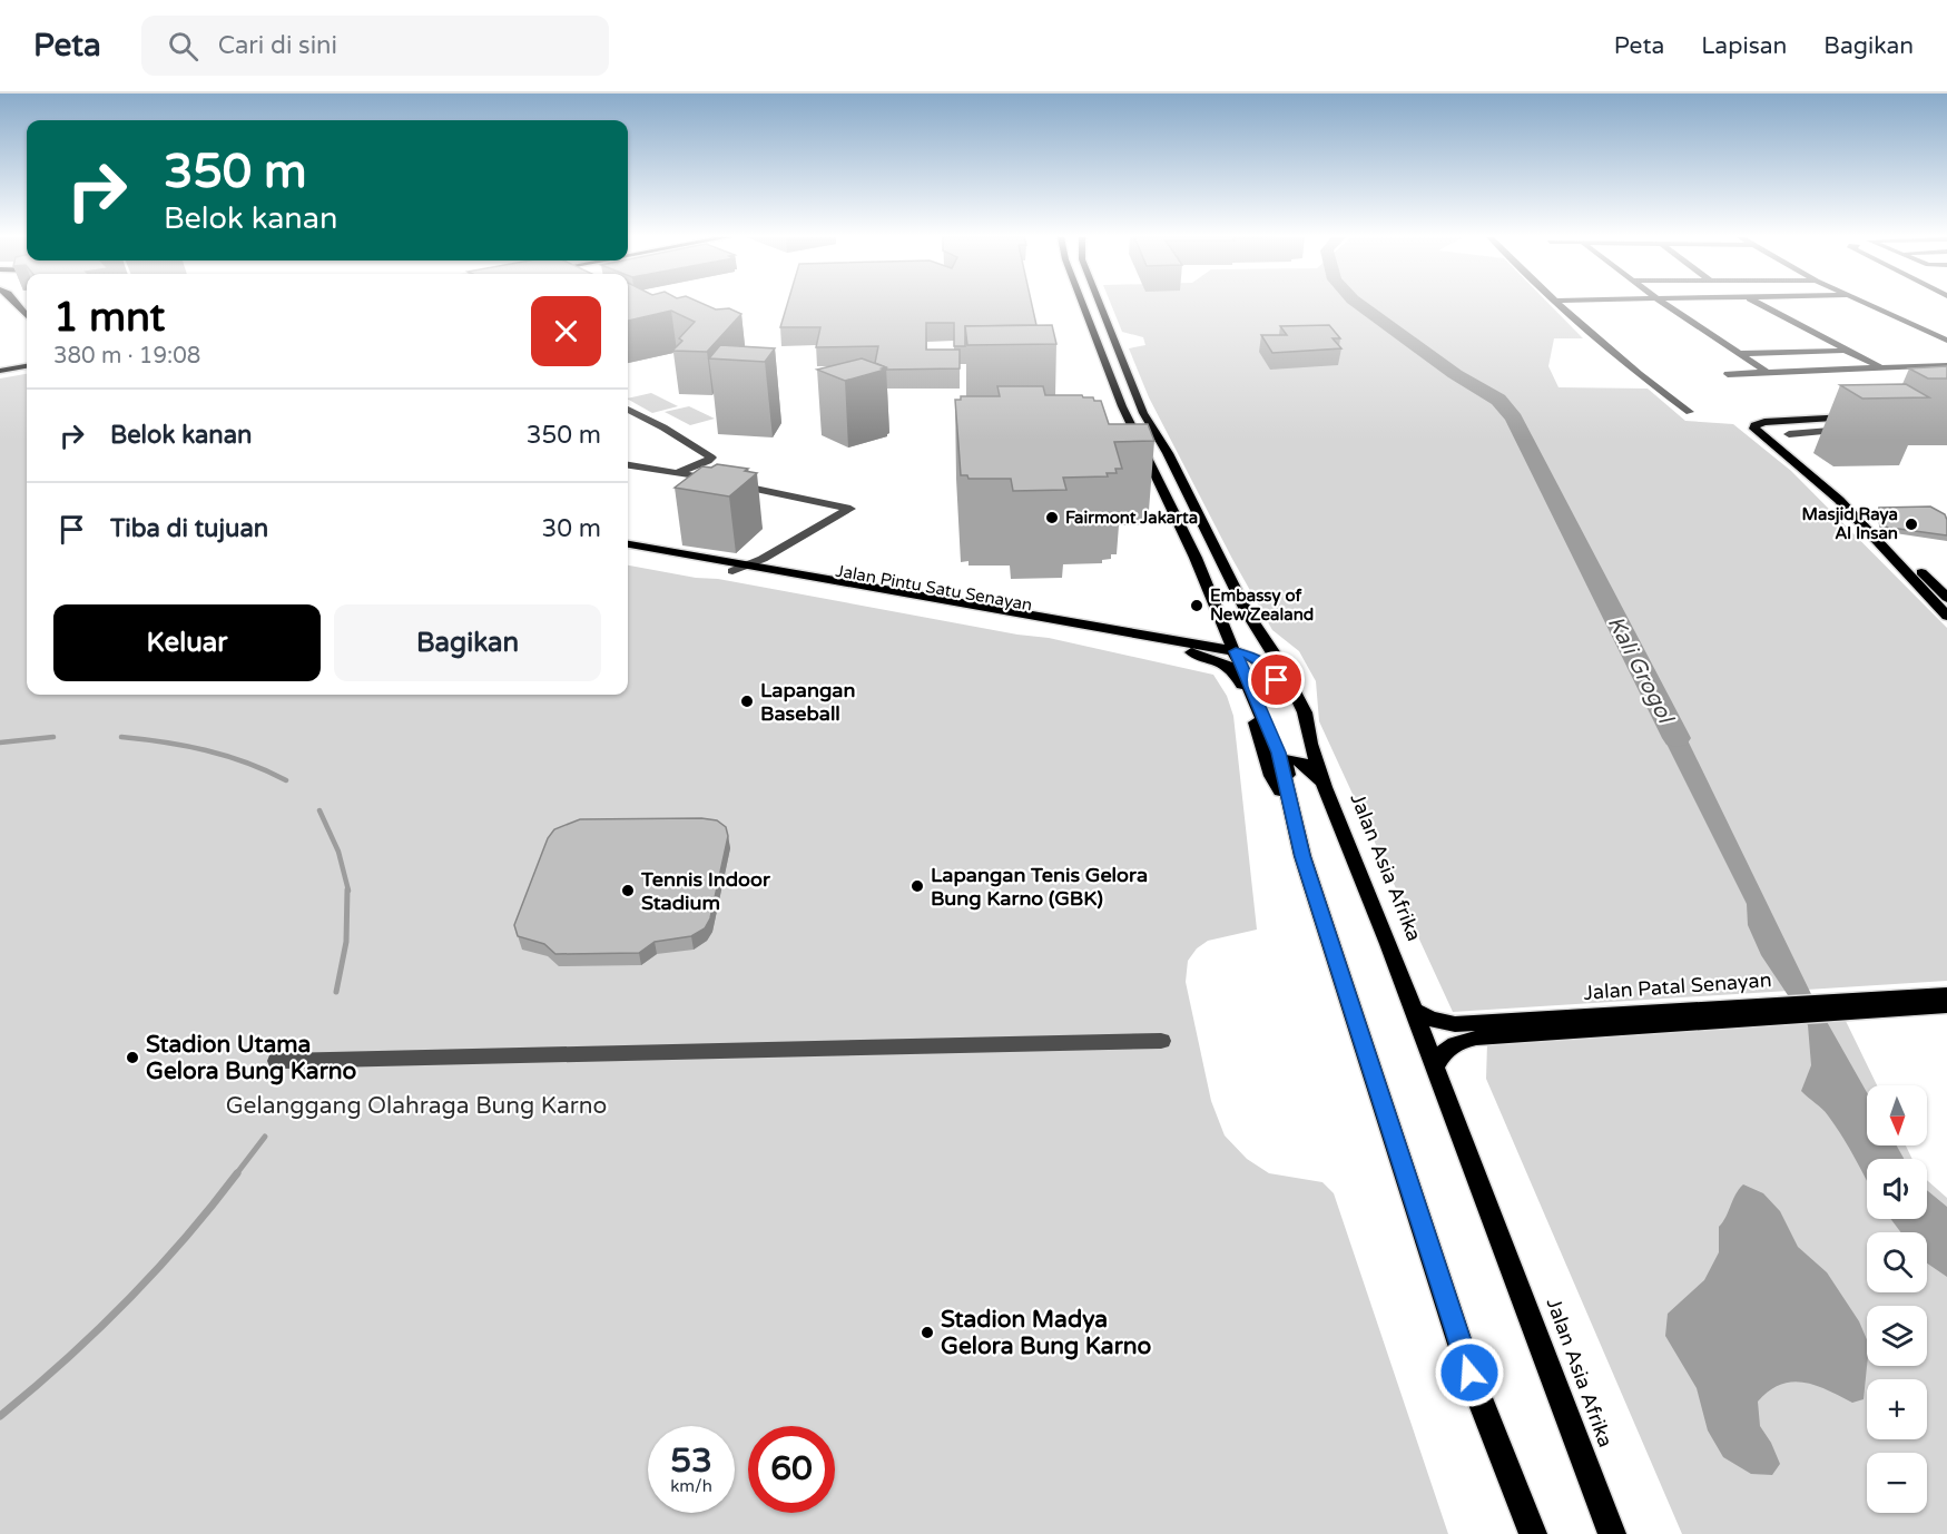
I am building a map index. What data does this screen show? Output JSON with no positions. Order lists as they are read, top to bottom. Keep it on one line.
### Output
{"streets":{"main road":["Jalan Pintu Satu Senayan","Jalan Asia Afrika","Jalan Patal Senayan"]},"crossings":[["Jalan Asia Afrika","Jalan Patal Senayan"]],"water":["Kali Grogol"],"parks":["Gelanggang Olahraga Bung Karno"],"places":["Fairmont Jakarta","Masjid Raya Al Insan","Embassy of New Zealand","Lapangan Baseball","Lapangan Tenis Gelora Bung Karno (GBK)","Tennis Indoor Stadium","Stadion Utama Gelora Bung Karno","Stadion Madya Gelora Bung Karno"],"north":"bottom","page":{"header":"Peta","search":"Cari di sini","nav":["Peta","Lapisan","Bagikan"],"turn":["350 m","Belok kanan"],"heading":["1 mnt","380 m · 19:08"],"list":[{"name":"Belok kanan","value":"350 m"},{"name":"Tiba di tujuan","value":"30 m"}],"buttons":["Keluar","Bagikan"],"map_buttons":["+","−"],"speed":"53 km/h","limit":"60"}}
